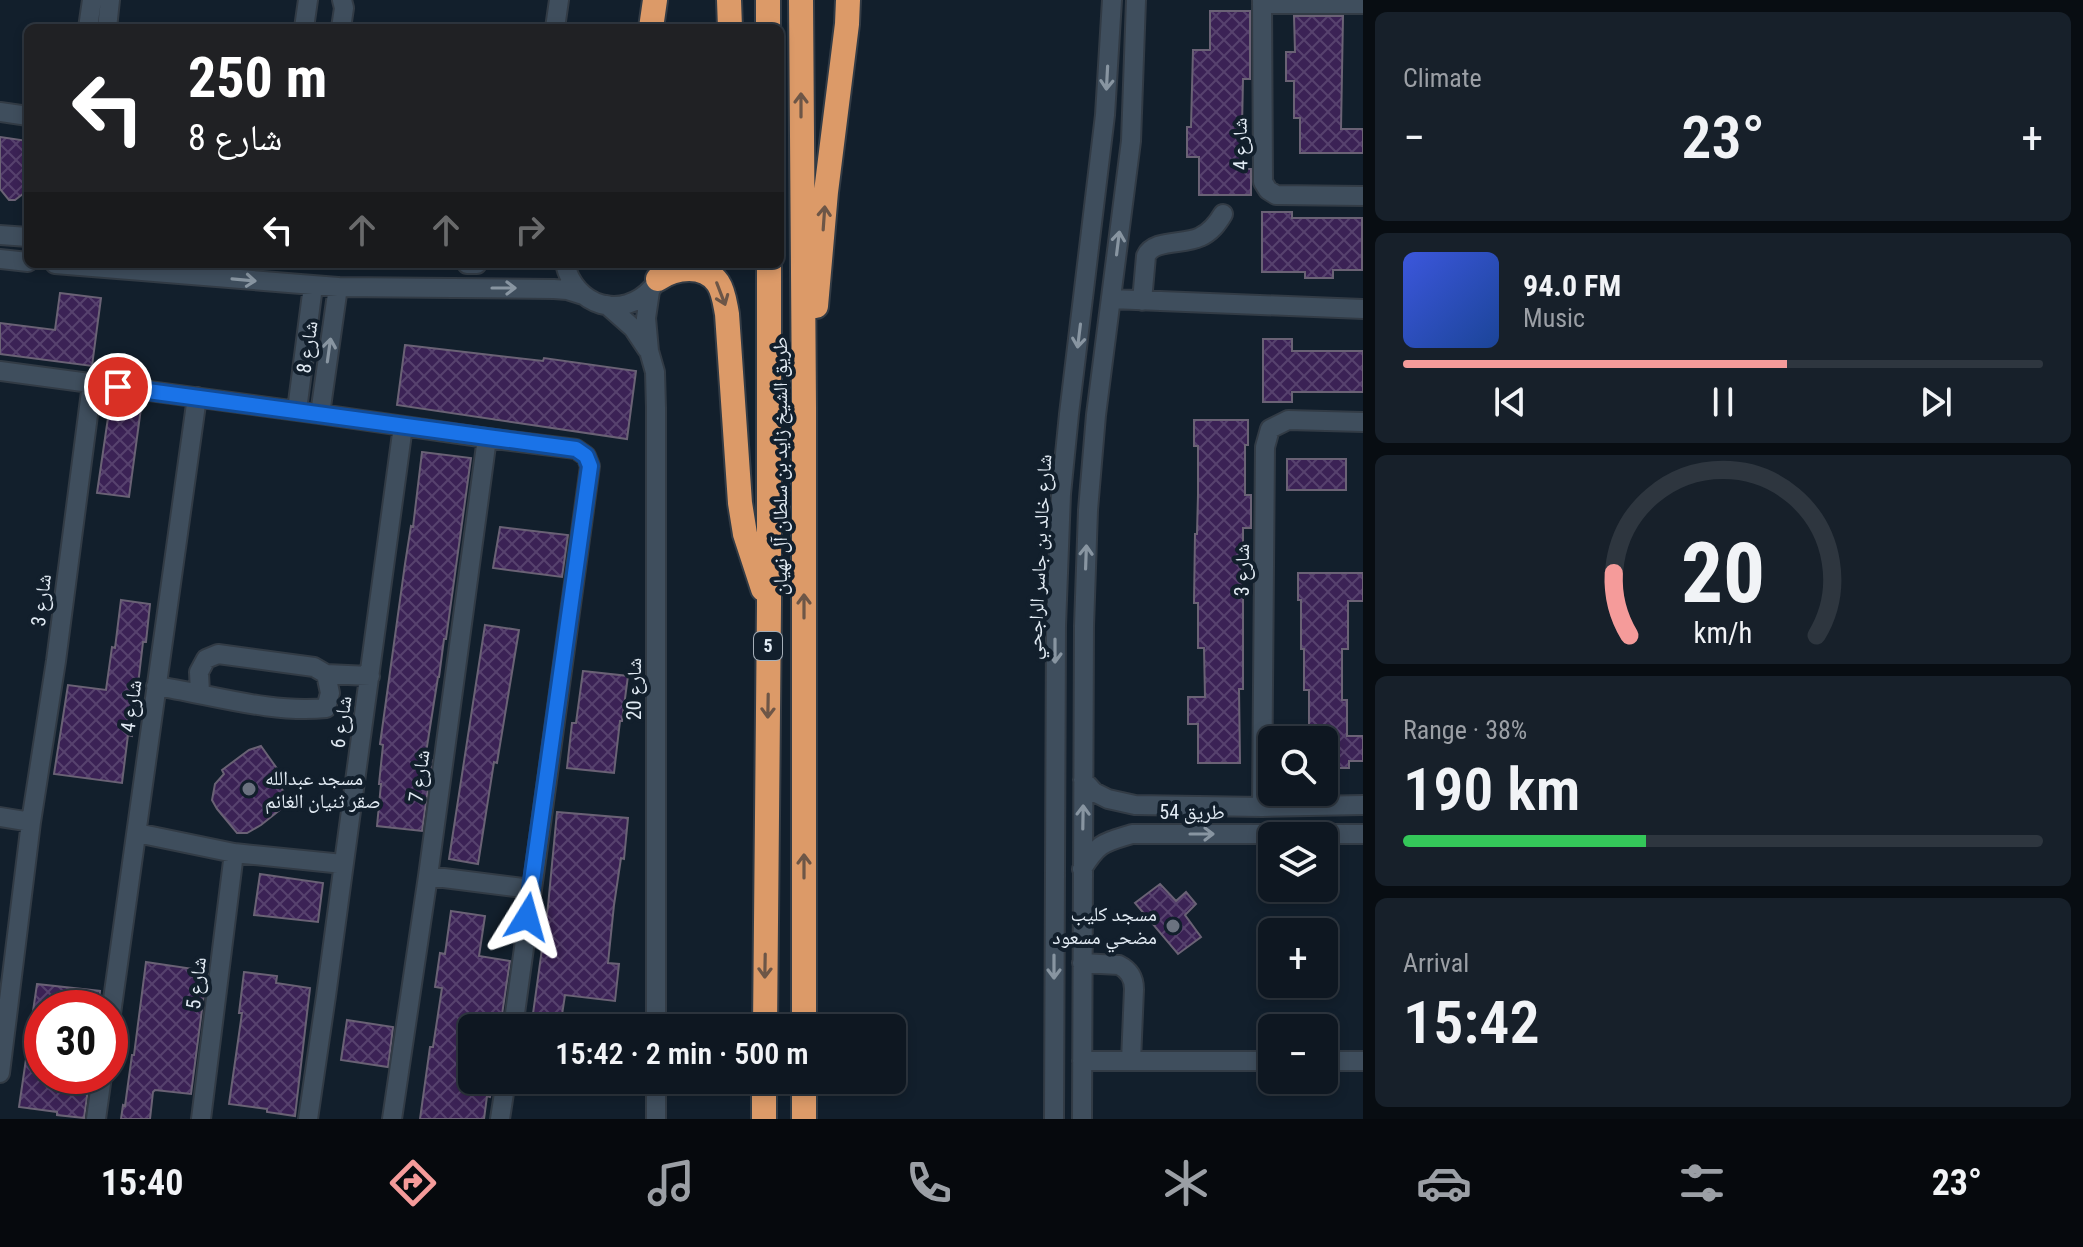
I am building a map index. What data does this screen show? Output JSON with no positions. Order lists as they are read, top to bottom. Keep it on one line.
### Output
{"streets":{"highway":["طريق الشيخ زايد بن سلطان آل نهيان","5"],"street":["شارع 4","شارع 8","شارع خالد بن جاسر الراجحي","شارع 3","شارع 20","شارع 6","شارع 7","طريق 54","شارع 5"]},"crossings":[["شارع 3","طريق 54"]],"places":["مسجد عبدالله صقر ثنيان الغانم","مسجد كليب مضحي مسعود"],"page":{"tile":["Climate",["Range · 38%","190 km"],["Arrival","15:42"]],"turn":["250 m","شارع 8"],"heat":["−","23°","+"],"song":["94.0 FM","Music"],"map_buttons":["+","−"],"limit":"30","trip":"15:42 · 2 min · 500 m","tabs":["15:40","23°"],"gauge":["20","km/h"]}}
